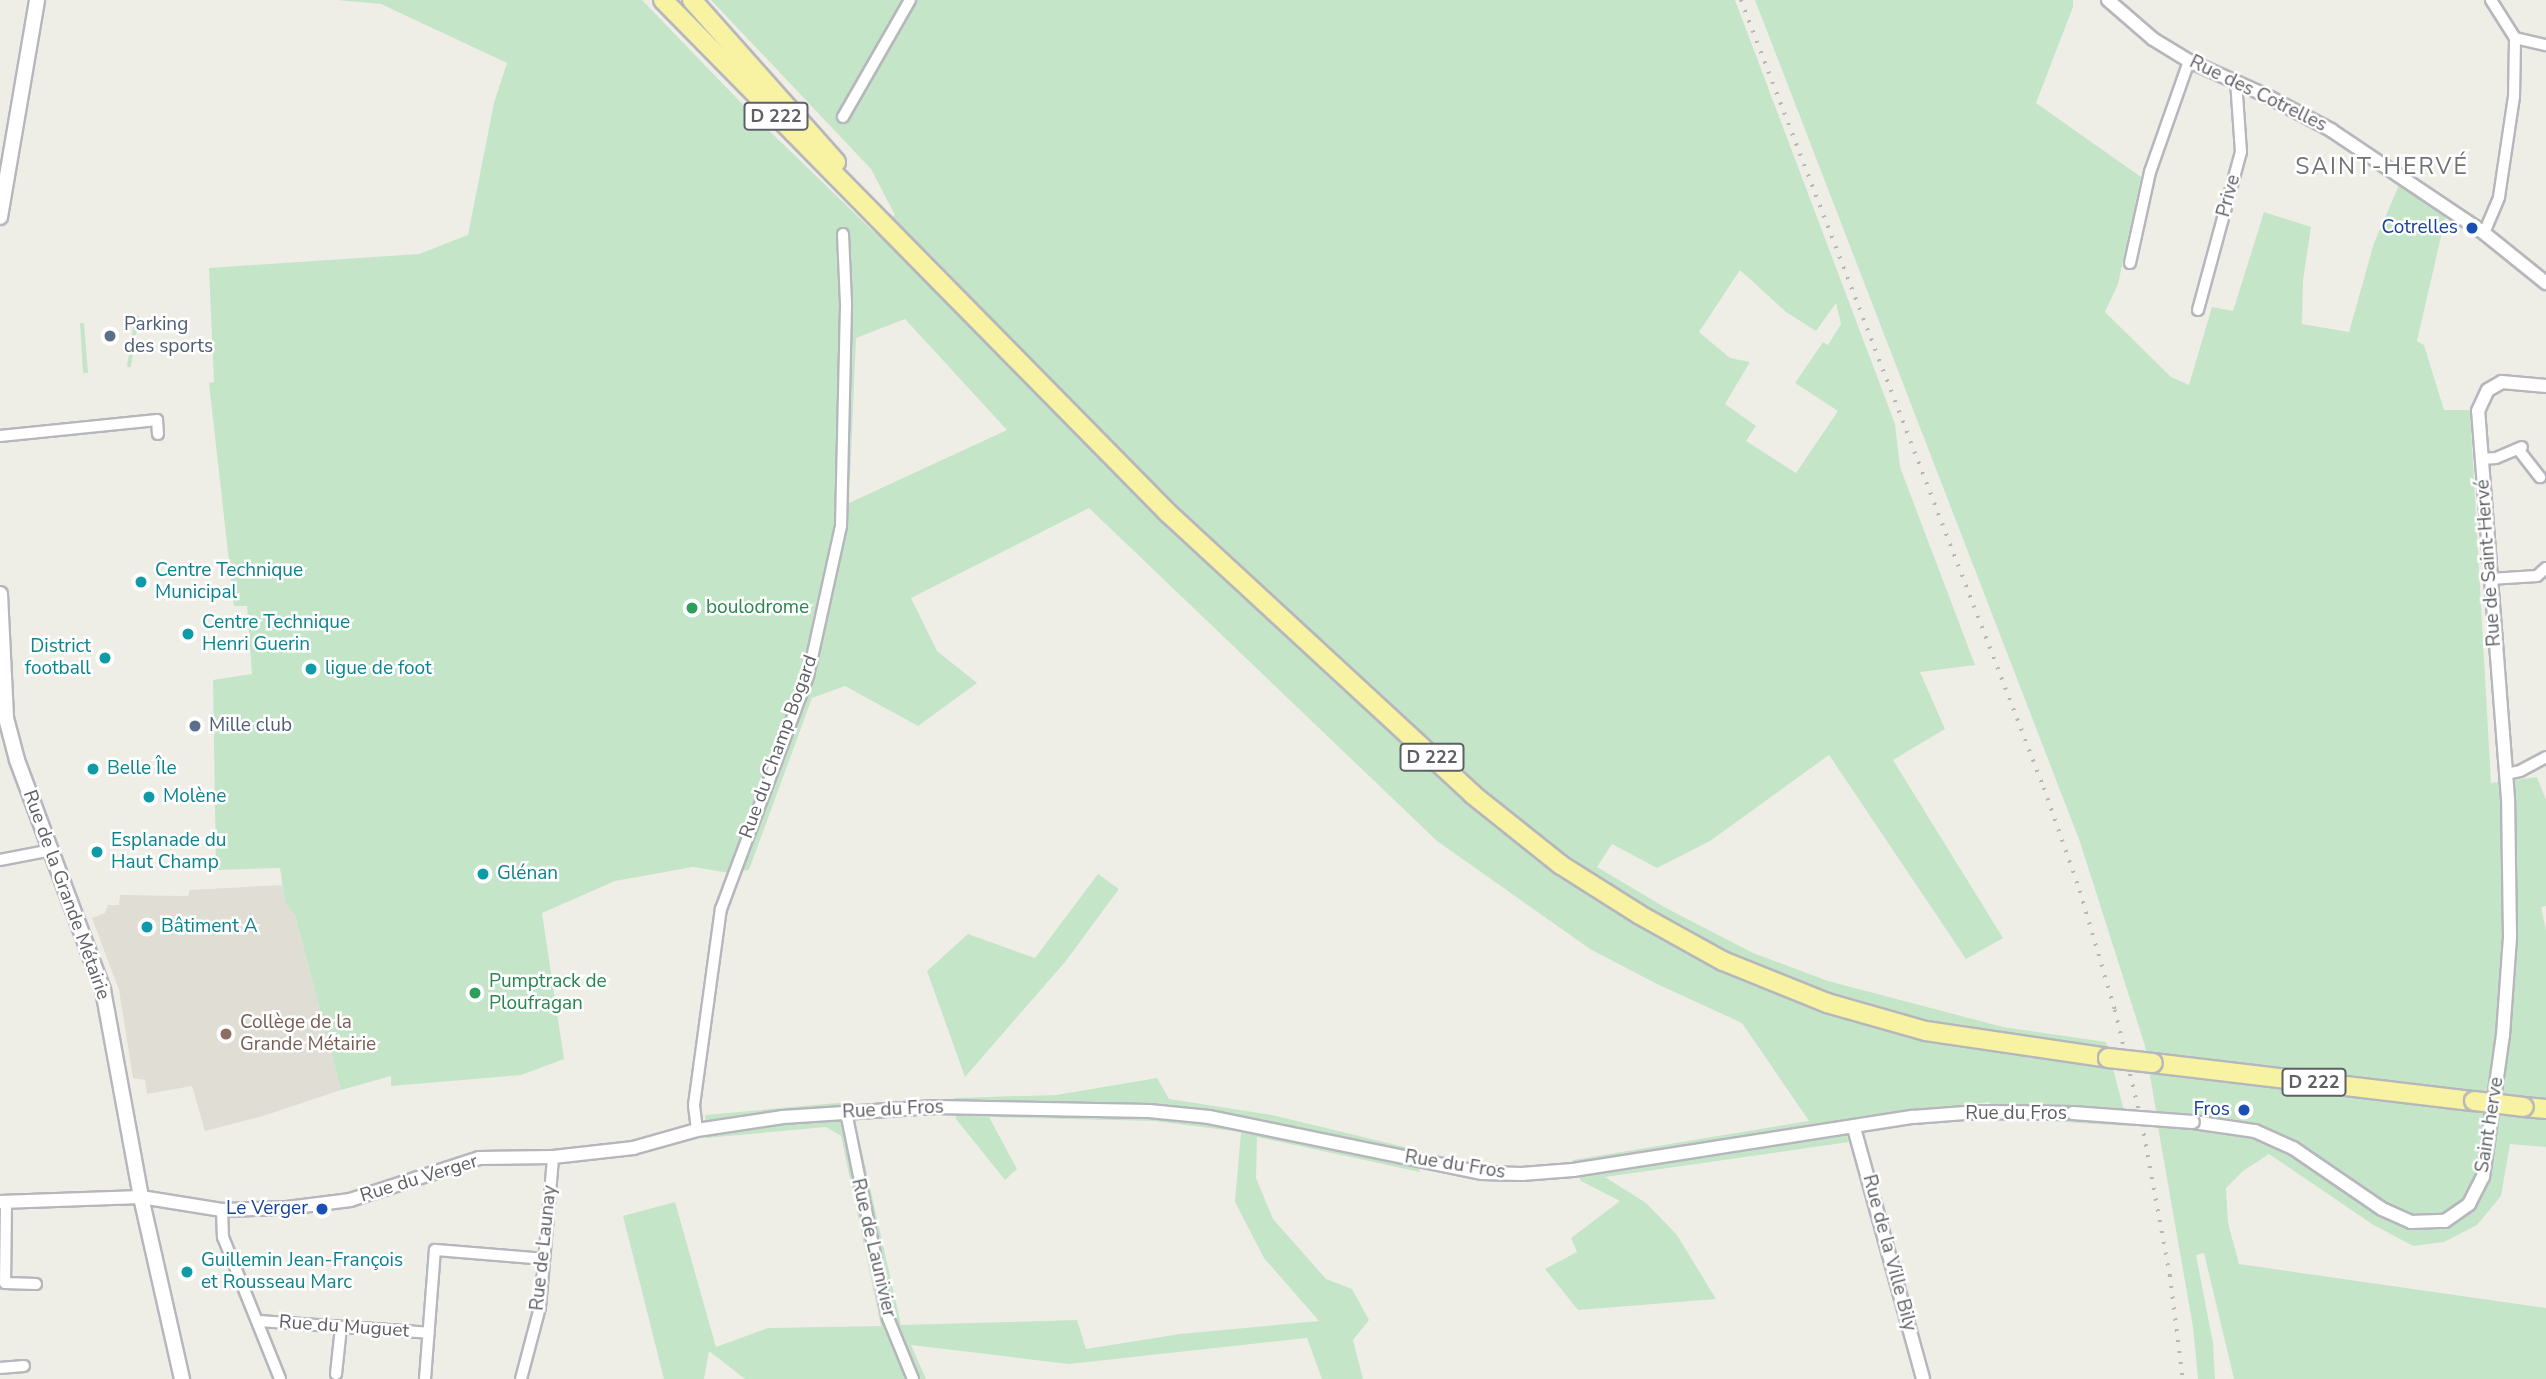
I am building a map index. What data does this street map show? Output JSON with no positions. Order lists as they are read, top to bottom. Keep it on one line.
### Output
{"streets":{"highway":["D 222"],"main road":["Rue de la Grande Métairie"],"street":["Rue des Cotrelles","Prive","Rue de Saint-Hervé","Rue du Champ Bogard","Rue du Fros","Saint herve","Rue du Verger","Rue de Launay","Rue de Launivier","Rue de la Ville Bily","Rue du Muguet"]},"crossings":[["Rue des Cotrelles","Prive"],["Rue de Saint-Hervé","Saint herve"],["Rue du Champ Bogard","Rue du Fros"],["Rue du Champ Bogard","Rue du Verger"],["Rue de la Grande Métairie","Rue du Verger"],["Rue du Fros","Saint herve"],["Rue du Fros","Rue du Verger"],["Rue du Fros","Rue de Launivier"],["Rue du Fros","Rue de la Ville Bily"],["Rue du Verger","Rue de Launay"]],"districts":["SAINT-HERVÉ"],"places":["Cotrelles","Parking des sports","Centre Technique Municipal","boulodrome","Centre Technique Henri Guerin","District football","ligue de foot","Mille club","Belle Île","Molène","Esplanade du Haut Champ","Glénan","Bâtiment A","Pumptrack de Ploufragan","Collège de la Grande Métairie","Fros","Le Verger","Guillemin Jean-François et Rousseau Marc"]}
